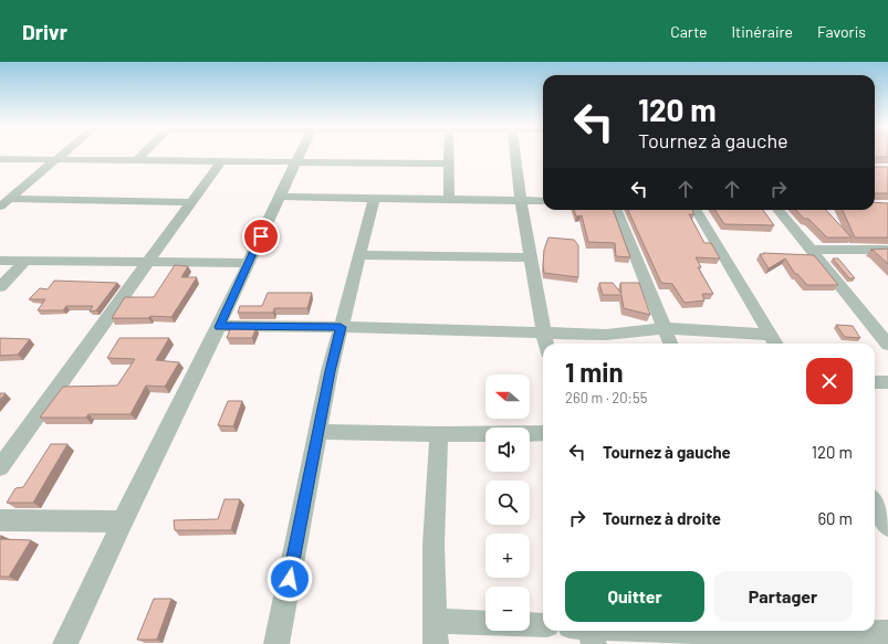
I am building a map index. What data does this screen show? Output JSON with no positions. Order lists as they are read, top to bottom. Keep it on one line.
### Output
{"north":"left","page":{"header":"Drivr","nav":["Carte","Itinéraire","Favoris"],"turn":["120 m","Tournez à gauche"],"heading":["1 min","260 m · 20:55"],"map_buttons":["+","−"],"list":[{"name":"Tournez à gauche","value":"120 m"},{"name":"Tournez à droite","value":"60 m"}],"buttons":["Quitter","Partager"]}}
